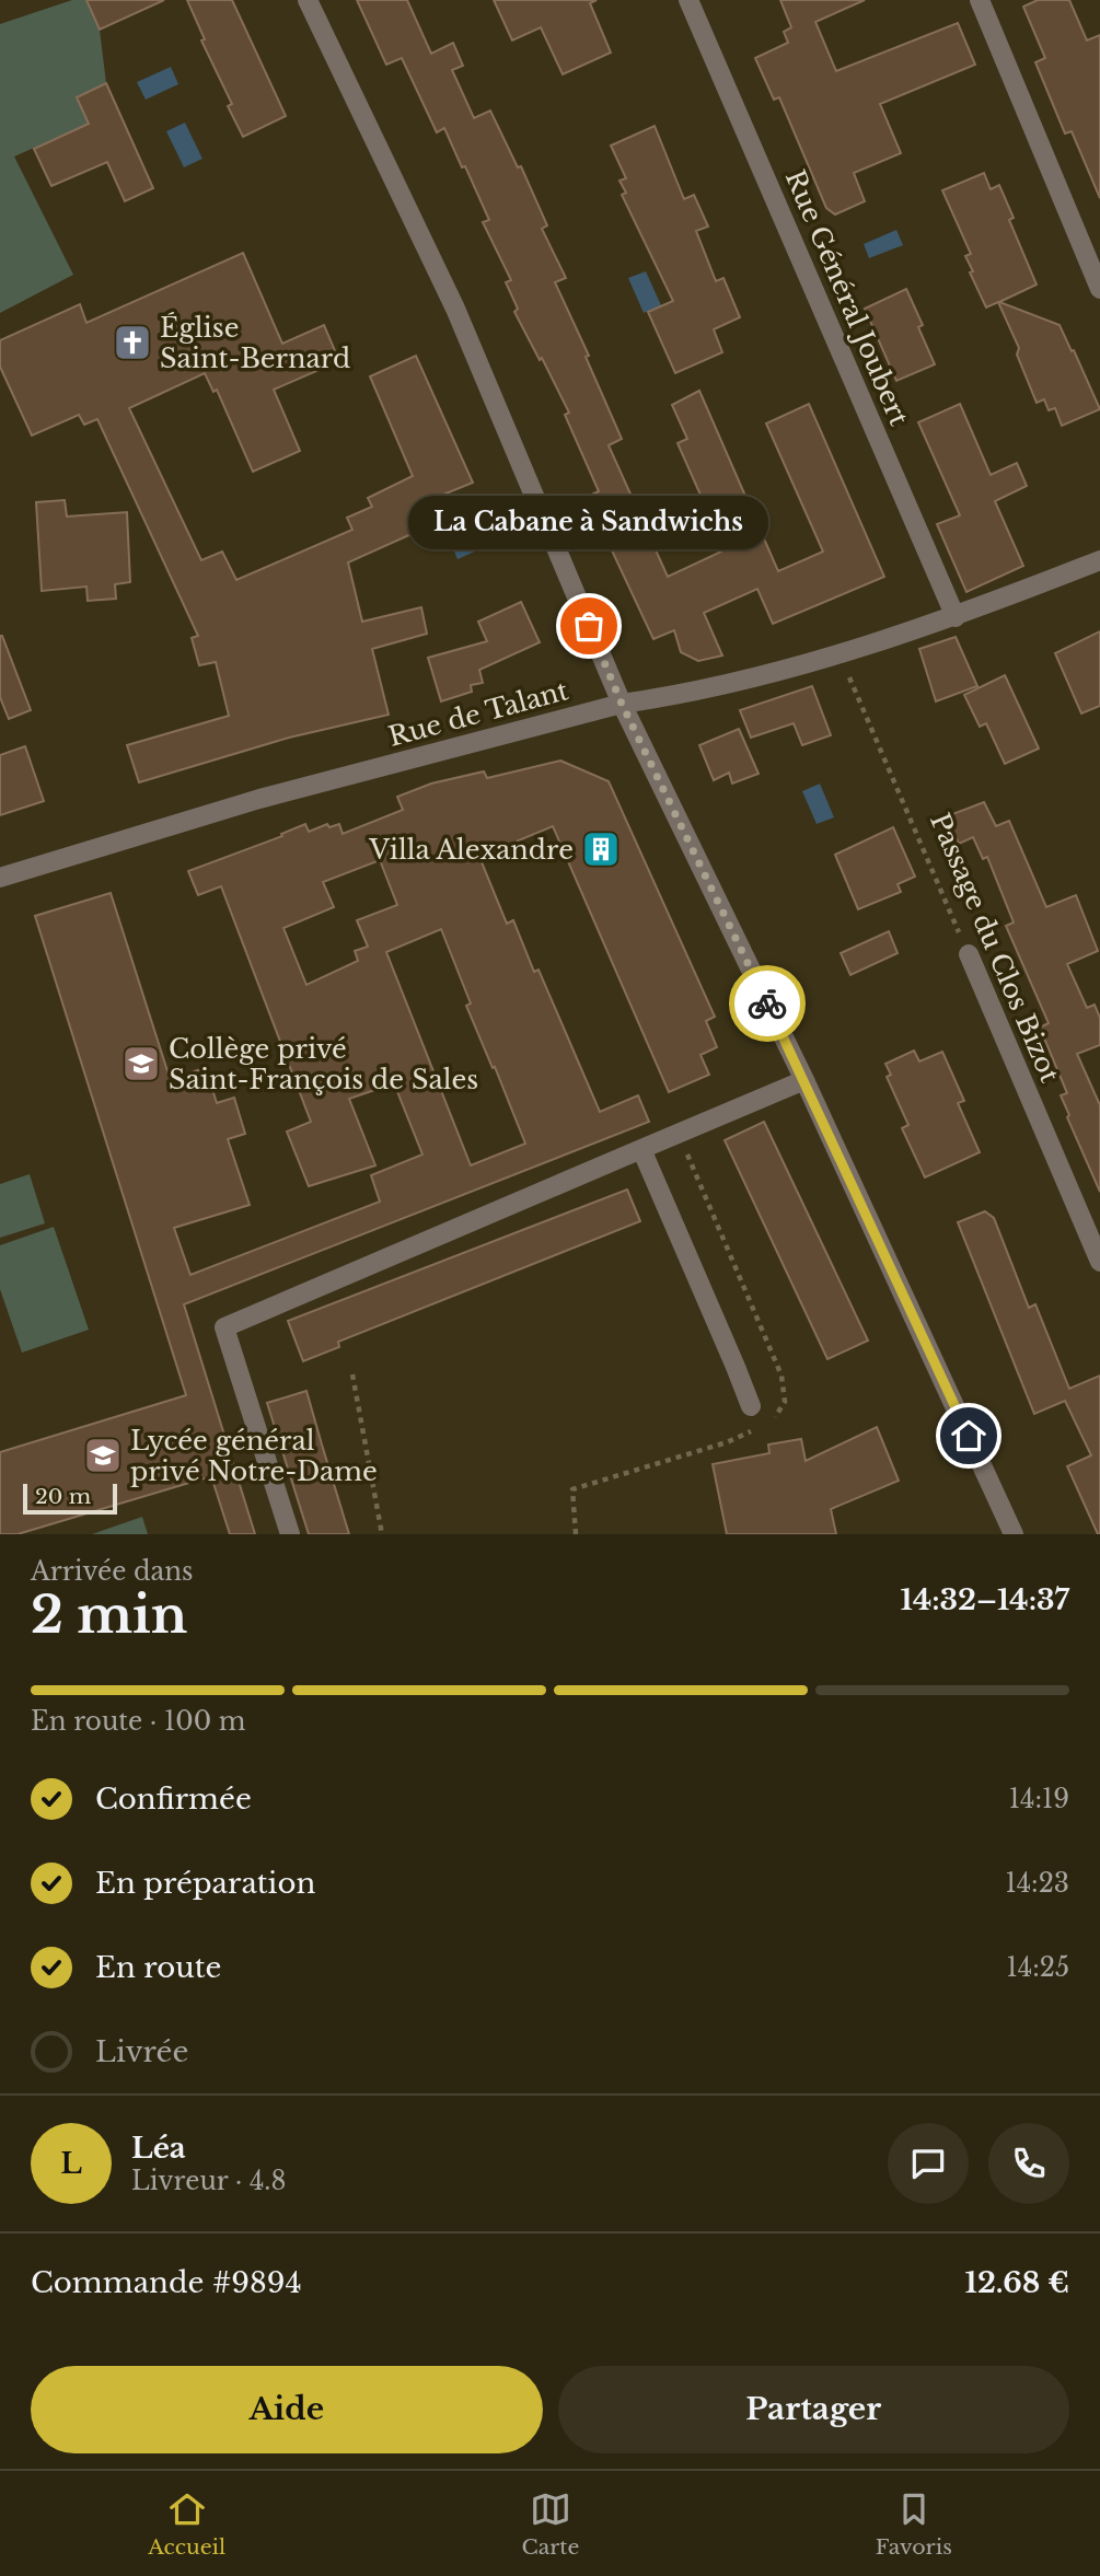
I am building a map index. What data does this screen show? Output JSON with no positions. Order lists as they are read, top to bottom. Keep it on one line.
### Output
{"streets":{"street":["Rue Général Joubert","Rue de Talant","Passage du Clos Bizot"]},"crossings":[["Rue Général Joubert","Rue de Talant"],["Rue de Talant","Passage du Clos Bizot"]],"places":{"church":["Église Saint-Bernard"],"other":["La Cabane à Sandwichs"],"building":["Villa Alexandre"],"school or university":["Collège privé Saint-François de Sales","Lycée général privé Notre-Dame"]},"scale_bar":"20 m","page":{"bubble":"La Cabane à Sandwichs","scale":"20 m","heading":["2 min","Arrivée dans","14:32–14:37"],"panel":["Léa","Livreur · 4.8","Commande #9894","12.68 €"],"bar":"En route · 100 m","list":[["Confirmée","14:19"],["En préparation","14:23"],["En route","14:25"],"Livrée"],"round":"L","buttons":["Aide","Partager"],"tabs":["Accueil","Carte","Favoris"]}}
